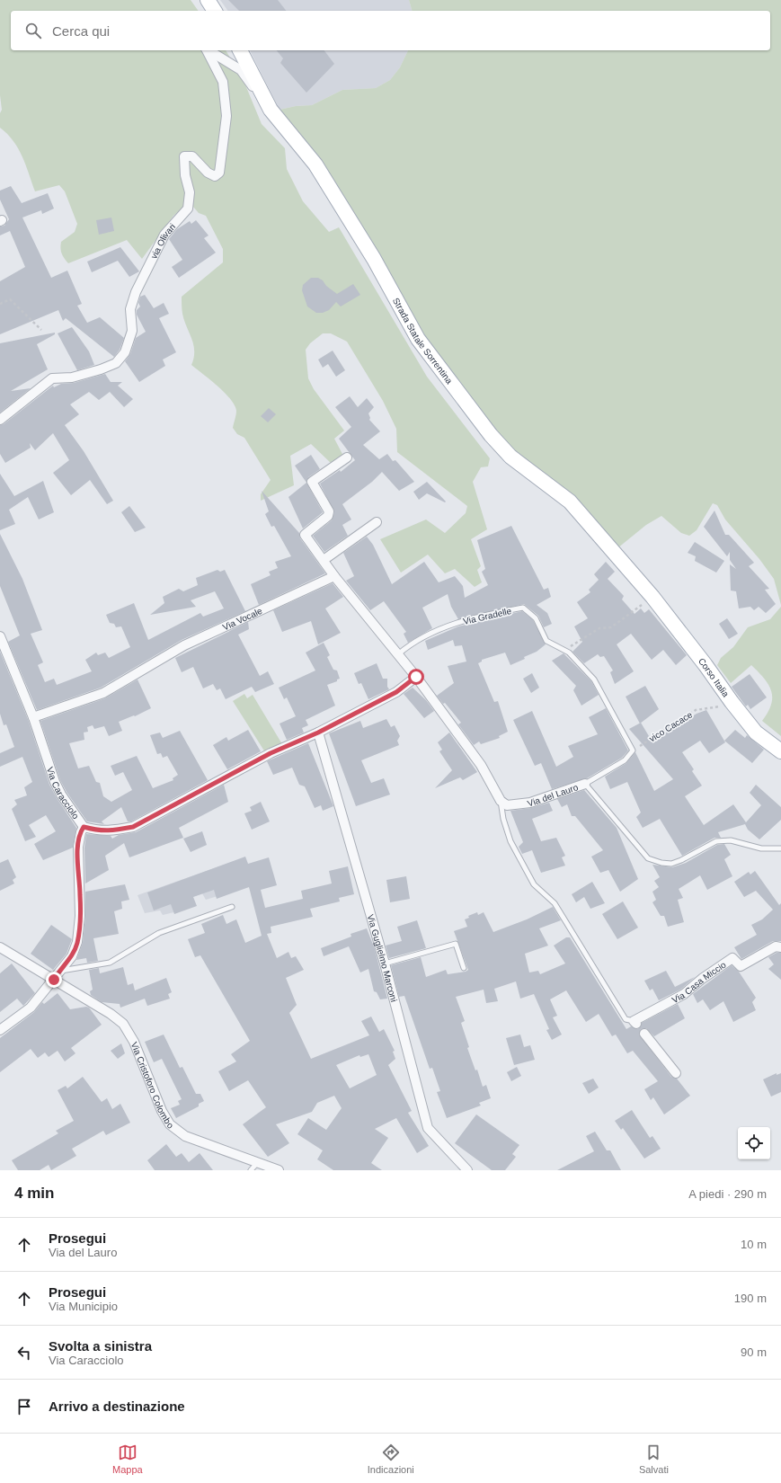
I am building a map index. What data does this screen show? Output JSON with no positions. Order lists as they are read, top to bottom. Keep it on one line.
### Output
{"streets":{"main road":["Strada Statale Sorrentina","Corso Italia"],"street":["via Olivari","Via Vocale","Via Caracciolo","Via del Lauro","Via Guglielmo Marconi","Via Casa Miccio","Via Cristoforo Colombo"],"lane":["Via Gradelle"],"path":["vico Cacace"]},"crossings":[["via Olivari","Strada Statale Sorrentina"],["Strada Statale Sorrentina","Corso Italia"],["Via Gradelle","vico Cacace"],["Via Vocale","Via Caracciolo"],["Corso Italia","vico Cacace"],["Via Caracciolo","Via Cristoforo Colombo"]],"page":{"search":"Cerca qui","heading":["4 min","A piedi · 290 m"],"list":[["Prosegui","Via del Lauro","10 m"],["Prosegui","Via Municipio","190 m"],["Svolta a sinistra","Via Caracciolo","90 m"],"Arrivo a destinazione"],"nav":["Mappa","Indicazioni","Salvati"]}}
